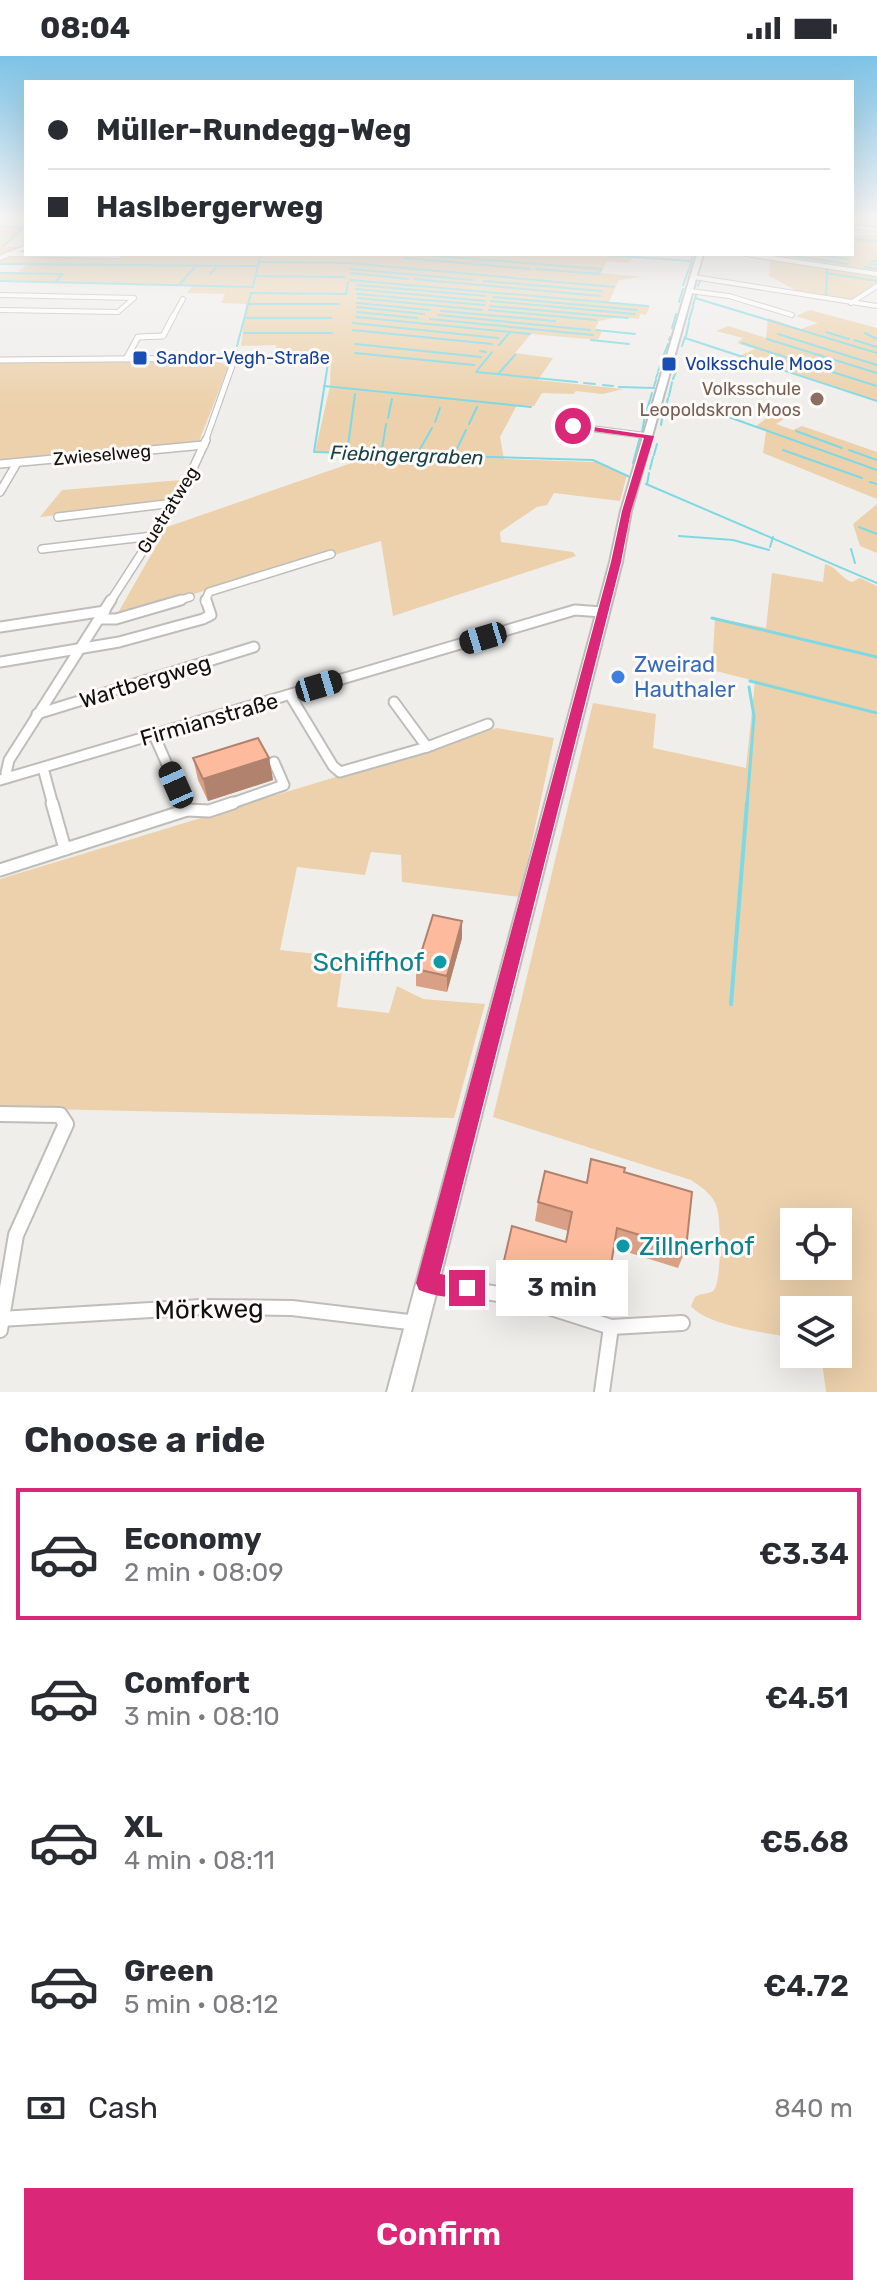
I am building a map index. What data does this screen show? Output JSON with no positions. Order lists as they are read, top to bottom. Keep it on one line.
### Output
{"streets":{"street":["Zwieselweg","Guetratweg","Wartbergweg","Firmianstraße","Mörkweg"]},"crossings":[["Zwieselweg","Guetratweg"],["Guetratweg","Wartbergweg"],["Guetratweg","Firmianstraße"]],"water":["Fiebingergraben"],"places":{"transit":["Sandor-Vegh-Straße","Volksschule Moos"],"other":["Volksschule Leopoldskron Moos","Zweirad Hauthaler","Schiffhof","Zillnerhof"]},"page":{"status":"08:04","banner":["Müller-Rundegg-Weg","Haslbergerweg"],"bubble":"3 min","heading":"Choose a ride","list":[{"name":"Economy","note":"2 min · 08:09","value":"€3.34"},{"name":"Comfort","note":"3 min · 08:10","value":"€4.51"},{"name":"XL","note":"4 min · 08:11","value":"€5.68"},{"name":"Green","note":"5 min · 08:12","value":"€4.72"}],"pay":["Cash","840 m"],"buttons":"Confirm"}}
